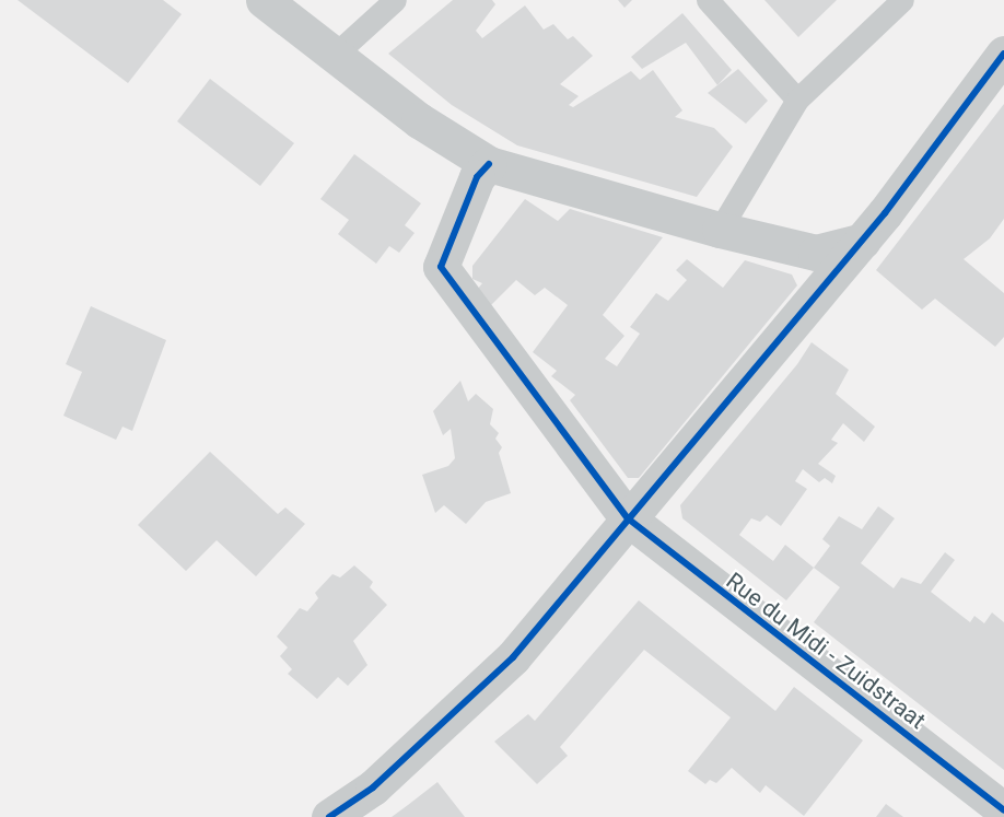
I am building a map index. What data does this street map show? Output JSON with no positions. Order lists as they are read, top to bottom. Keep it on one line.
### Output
{"streets":{"street":["Rue du Midi - Zuidstraat"]}}
